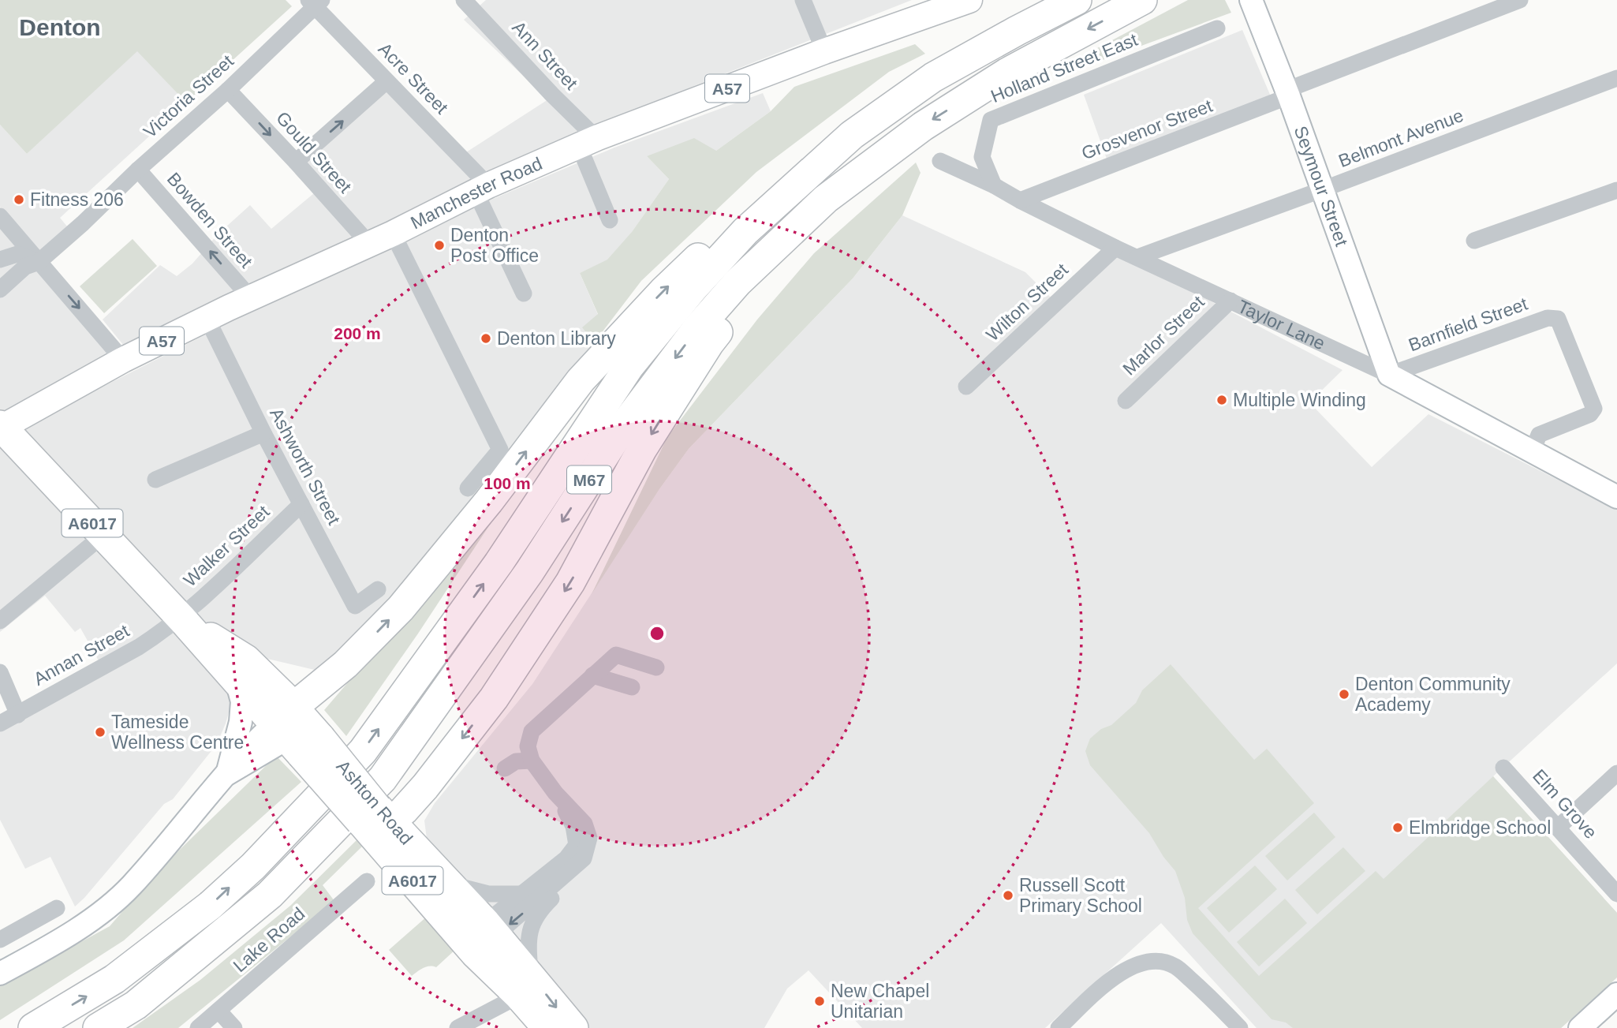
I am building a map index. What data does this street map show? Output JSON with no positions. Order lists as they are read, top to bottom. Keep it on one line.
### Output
{"streets":{"highway":["M67","A6017","Ashton Road"],"main road":["A57","Manchester Road"],"street":["Ann Street","Holland Street East","Acre Street","Victoria Street","Grosvenor Street","Belmont Avenue","Gould Street","Seymour Street","Bowden Street","Wilton Street","Taylor Lane","Barnfield Street","Marlor Street","Ashworth Street","Walker Street","Annan Street","Elm Grove","Lake Road"]},"crossings":[["Ann Street","Manchester Road"],["Holland Street East","Taylor Lane"],["Acre Street","Victoria Street"],["Acre Street","Manchester Road"],["Victoria Street","Gould Street"],["Victoria Street","Bowden Street"],["Grosvenor Street","Seymour Street"],["Grosvenor Street","Taylor Lane"],["Belmont Avenue","Seymour Street"],["Belmont Avenue","Taylor Lane"],["Gould Street","Manchester Road"],["Seymour Street","Taylor Lane"],["Seymour Street","Barnfield Street"],["Manchester Road","Bowden Street"],["Manchester Road","Ashworth Street"],["Manchester Road","Ashton Road"],["Wilton Street","Taylor Lane"],["Taylor Lane","Barnfield Street"],["Taylor Lane","Marlor Street"],["Ashworth Street","Walker Street"],["M67","A6017"],["A6017","Ashton Road"],["Walker Street","Annan Street"],["Walker Street","Ashton Road"],["Annan Street","Ashton Road"]],"one_way":["Gould Street"],"districts":["Denton"],"places":["Fitness 206","Denton Post Office","Denton Library","Multiple Winding","Denton Community Academy","Tameside Wellness Centre","Elmbridge School","Russell Scott Primary School","New Chapel Unitarian"],"rings":["200 m","100 m"]}
